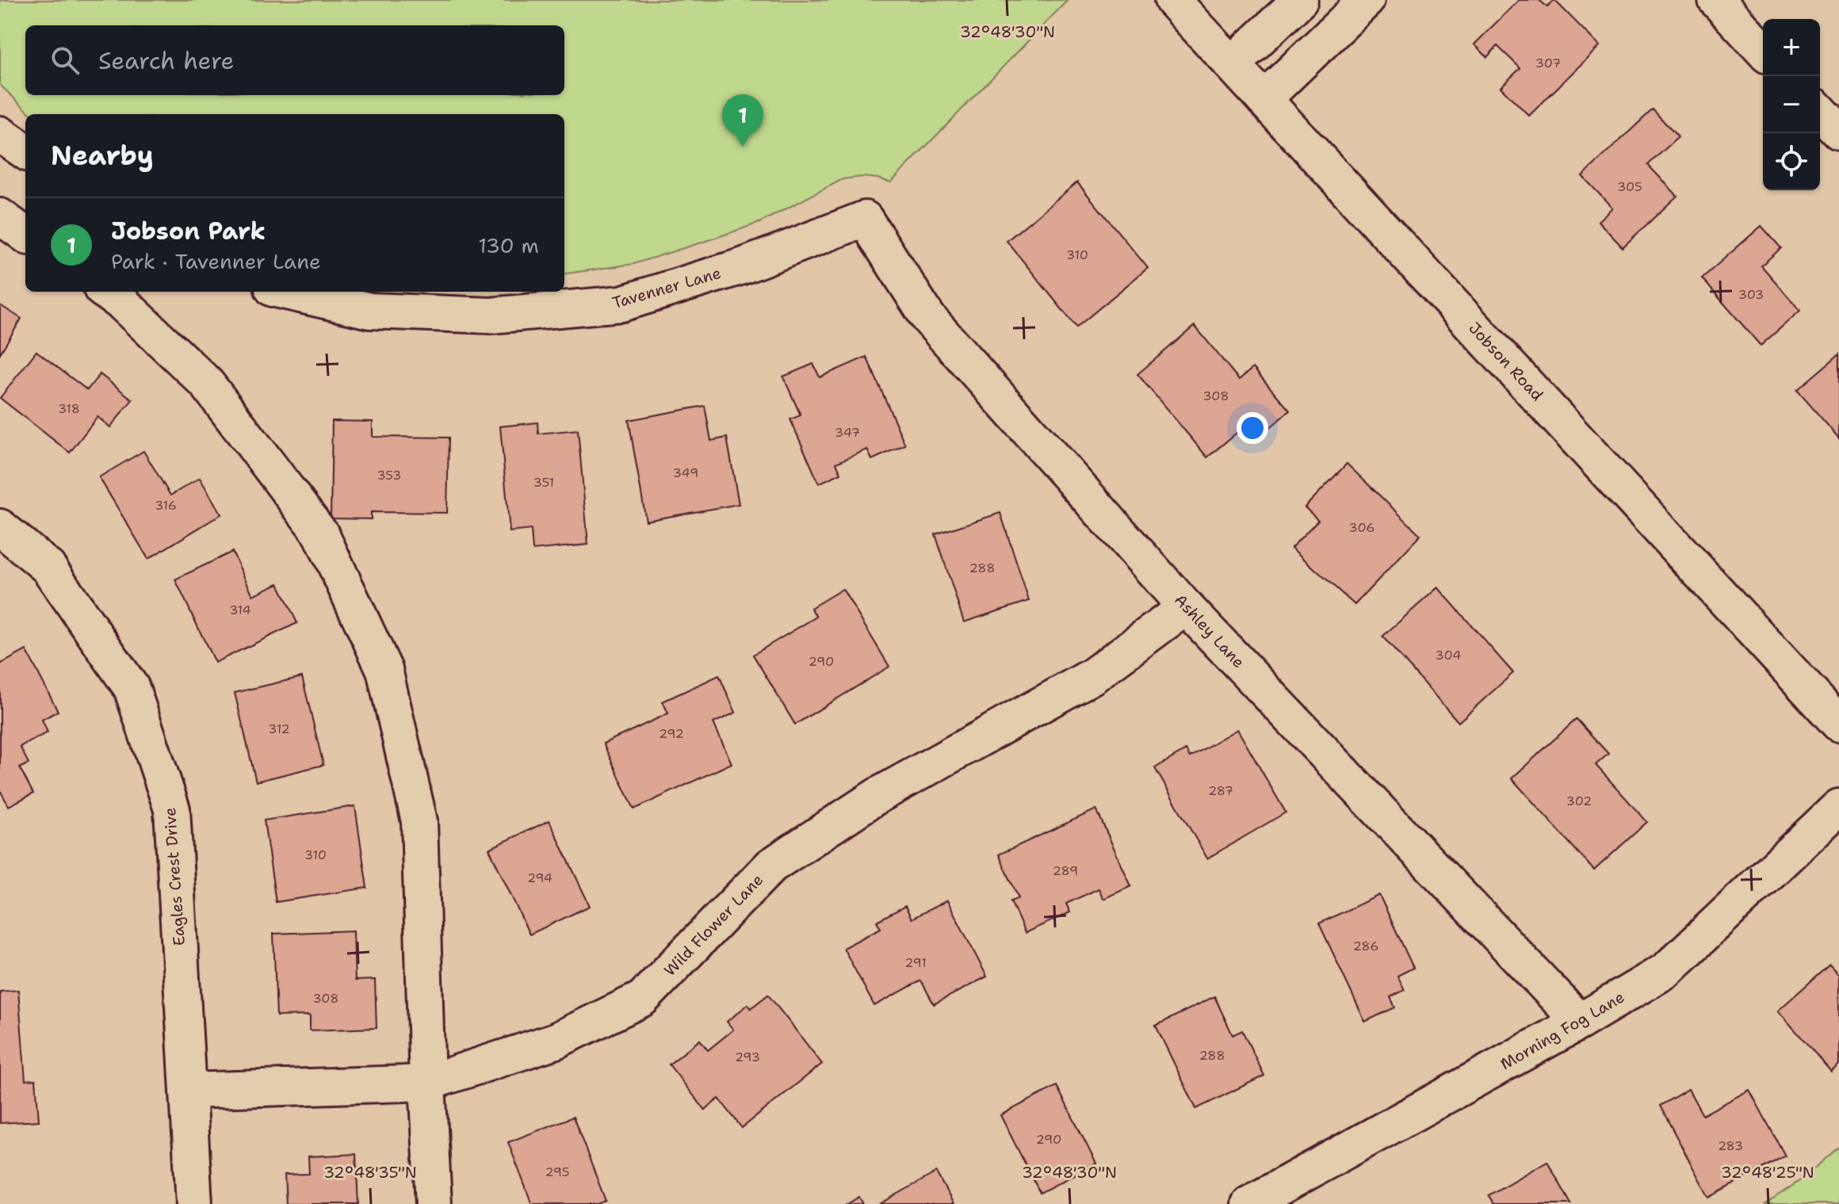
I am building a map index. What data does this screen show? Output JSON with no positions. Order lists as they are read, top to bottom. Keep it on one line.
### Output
{"streets":{"street":["Tavenner Lane","Jobson Road","Ashley Lane","Eagles Crest Drive","Wild Flower Lane","Morning Fog Lane"]},"crossings":[["Tavenner Lane","Ashley Lane"],["Ashley Lane","Wild Flower Lane"],["Ashley Lane","Morning Fog Lane"],["Eagles Crest Drive","Wild Flower Lane"]],"house_numbers":["307","305","310","303","308","318","347","349","353","351","316","306","288","314","304","290","312","292","287","302","310","289","294","286","291","308","288","293","290","283","295"],"page":{"map_buttons":["+","−"],"search":"Search here","pins":"1","heading":"Nearby","list":[{"mark":"1","name":"Jobson Park","note":"Park · Tavenner Lane","value":"130 m"}]},"coordinates":["32°48'30\"N","32°48'35\"N","32°48'25\"N"]}
